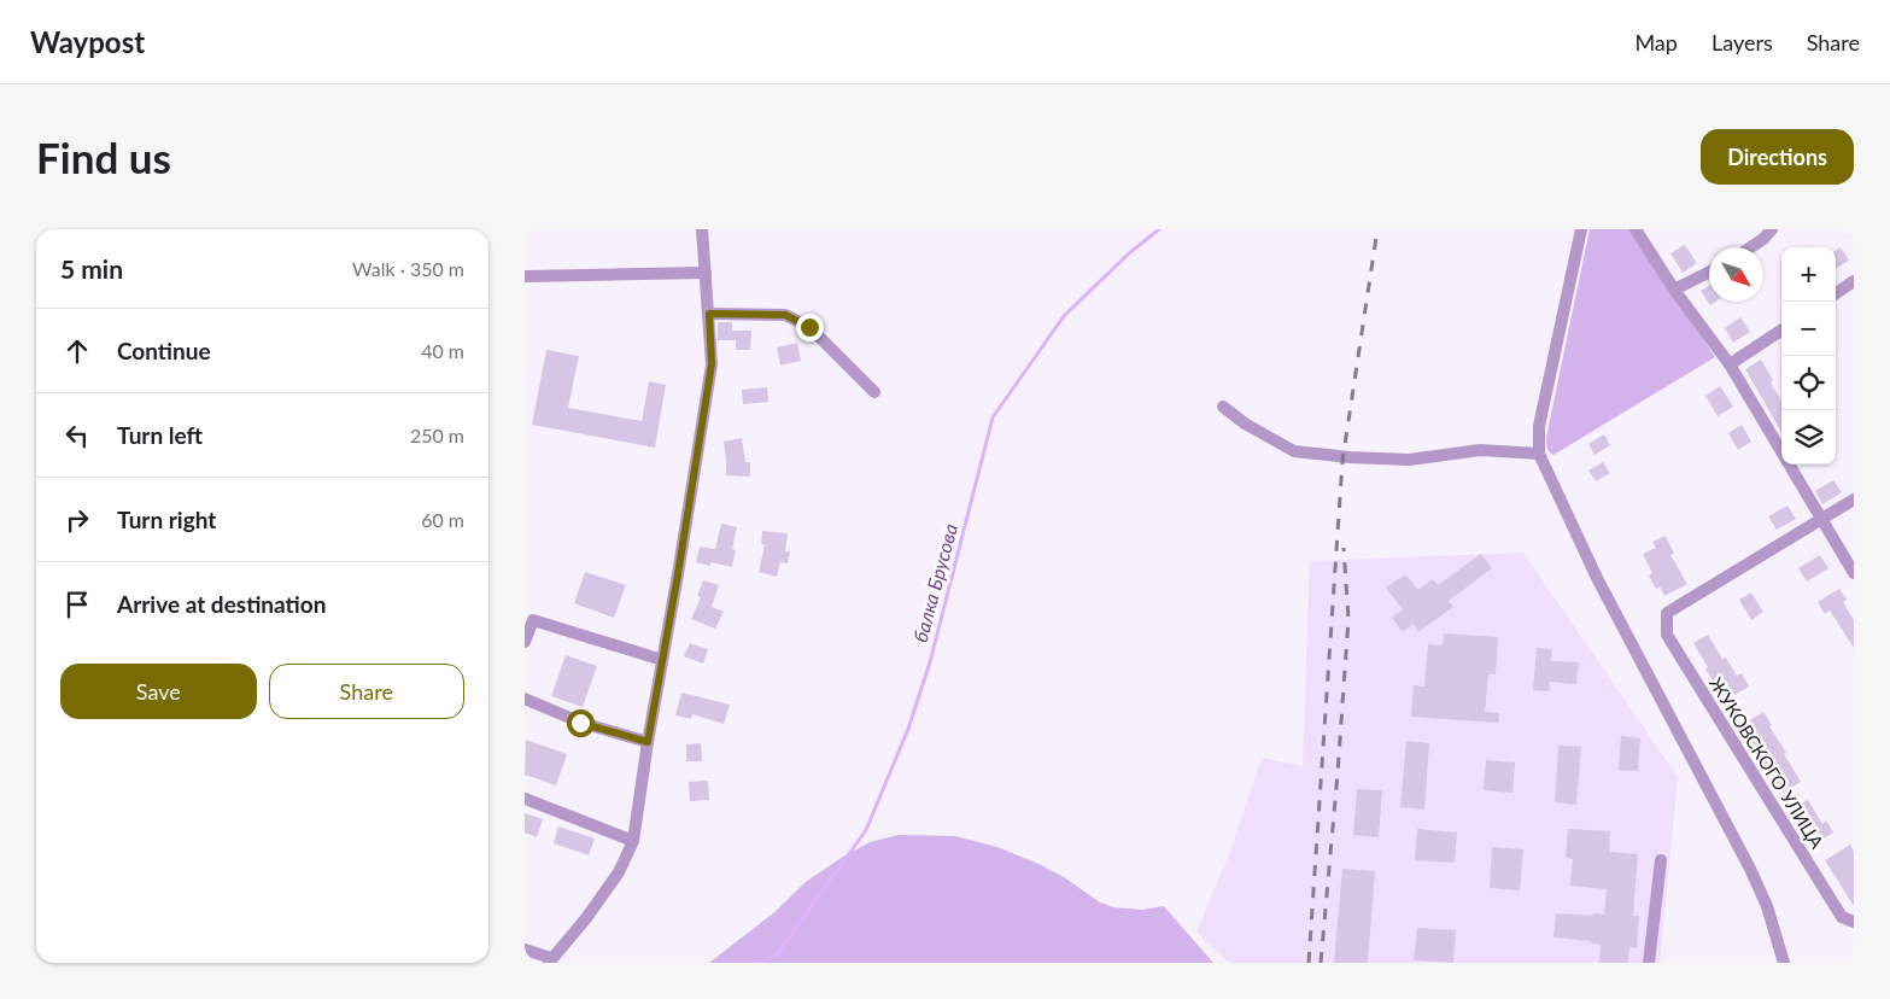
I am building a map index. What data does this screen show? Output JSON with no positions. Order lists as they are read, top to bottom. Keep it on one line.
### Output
{"streets":{"street":["ЖУКОВСКОГО УЛИЦА"]},"water":["балка Брусова"],"north":"bottom right","page":{"header":"Waypost","nav":["Map","Layers","Share"],"buttons":["Directions",["Save","Share"]],"title":"Find us","heading":["5 min","Walk · 350 m"],"map_buttons":["+","−"],"list":[["Continue","40 m"],["Turn left","250 m"],["Turn right","60 m"],"Arrive at destination"]}}
